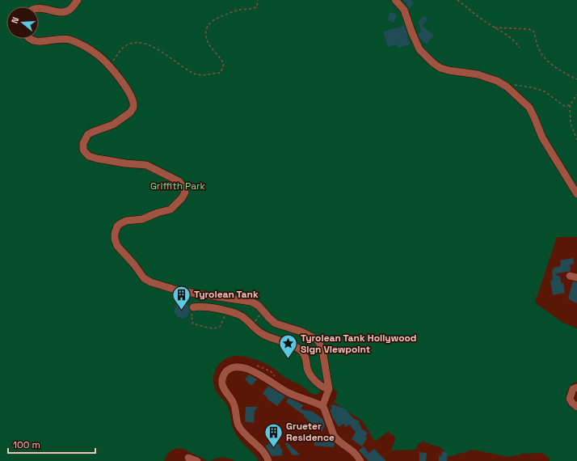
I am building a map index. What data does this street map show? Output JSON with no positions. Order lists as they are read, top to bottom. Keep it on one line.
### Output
{"parks":["Griffith Park"],"places":{"building":["Tyrolean Tank","Grueter Residence"],"place":["Tyrolean Tank Hollywood Sign Viewpoint"]},"scale_bar":"100 m","north":"left"}
